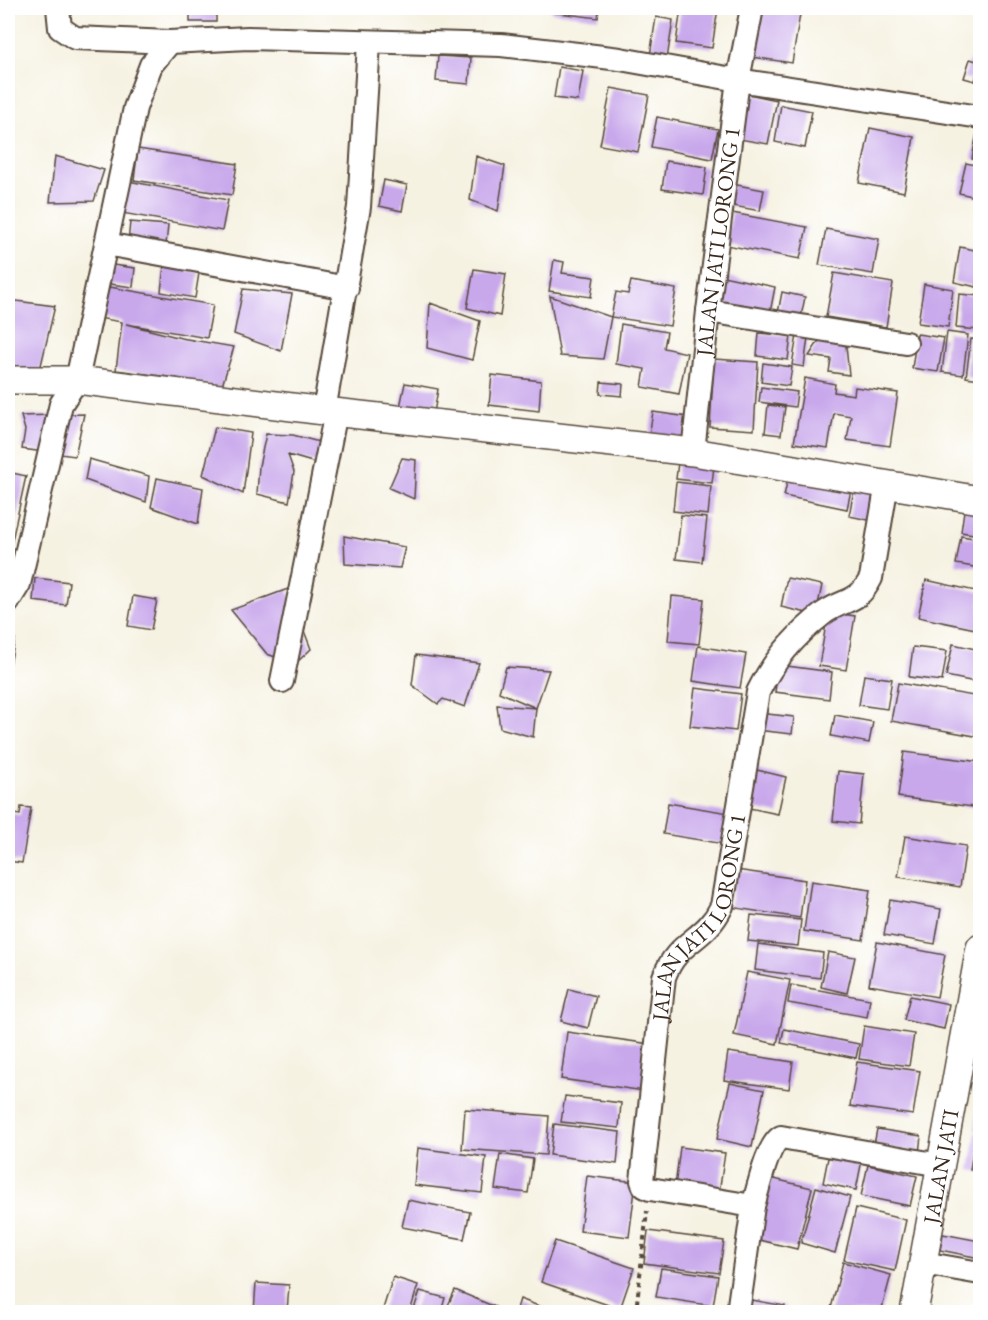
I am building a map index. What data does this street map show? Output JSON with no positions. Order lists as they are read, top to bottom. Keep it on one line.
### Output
{"streets":{"street":["JALAN JATI LORONG 1","JALAN JATI"]}}
